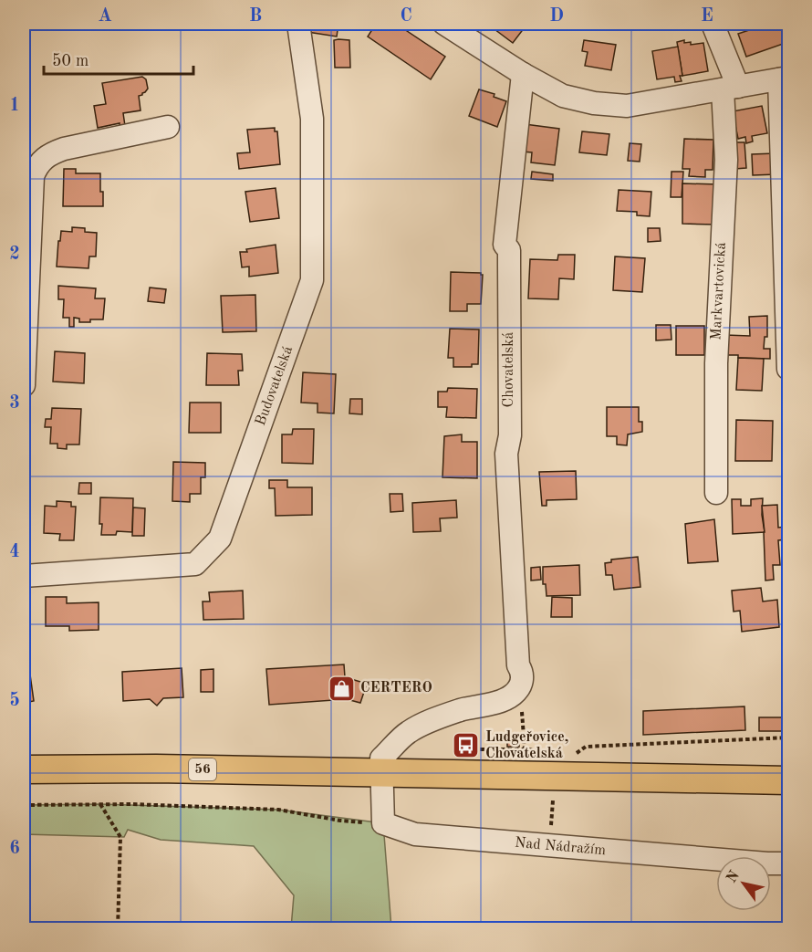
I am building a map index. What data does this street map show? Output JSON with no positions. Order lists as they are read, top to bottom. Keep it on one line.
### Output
{"streets":{"main road":["56"],"street":["Markvartovická","Chovatelská","Budovatelská","Nad Nádražím"]},"places":{"shop":["CERTERO"],"bus stop":["Ludgeřovice, Chovatelská"]},"scale_bar":"50 m","north":"top left","grid":{"columns":["A","B","C","D","E"],"rows":["1","2","3","4","5","6"]}}
